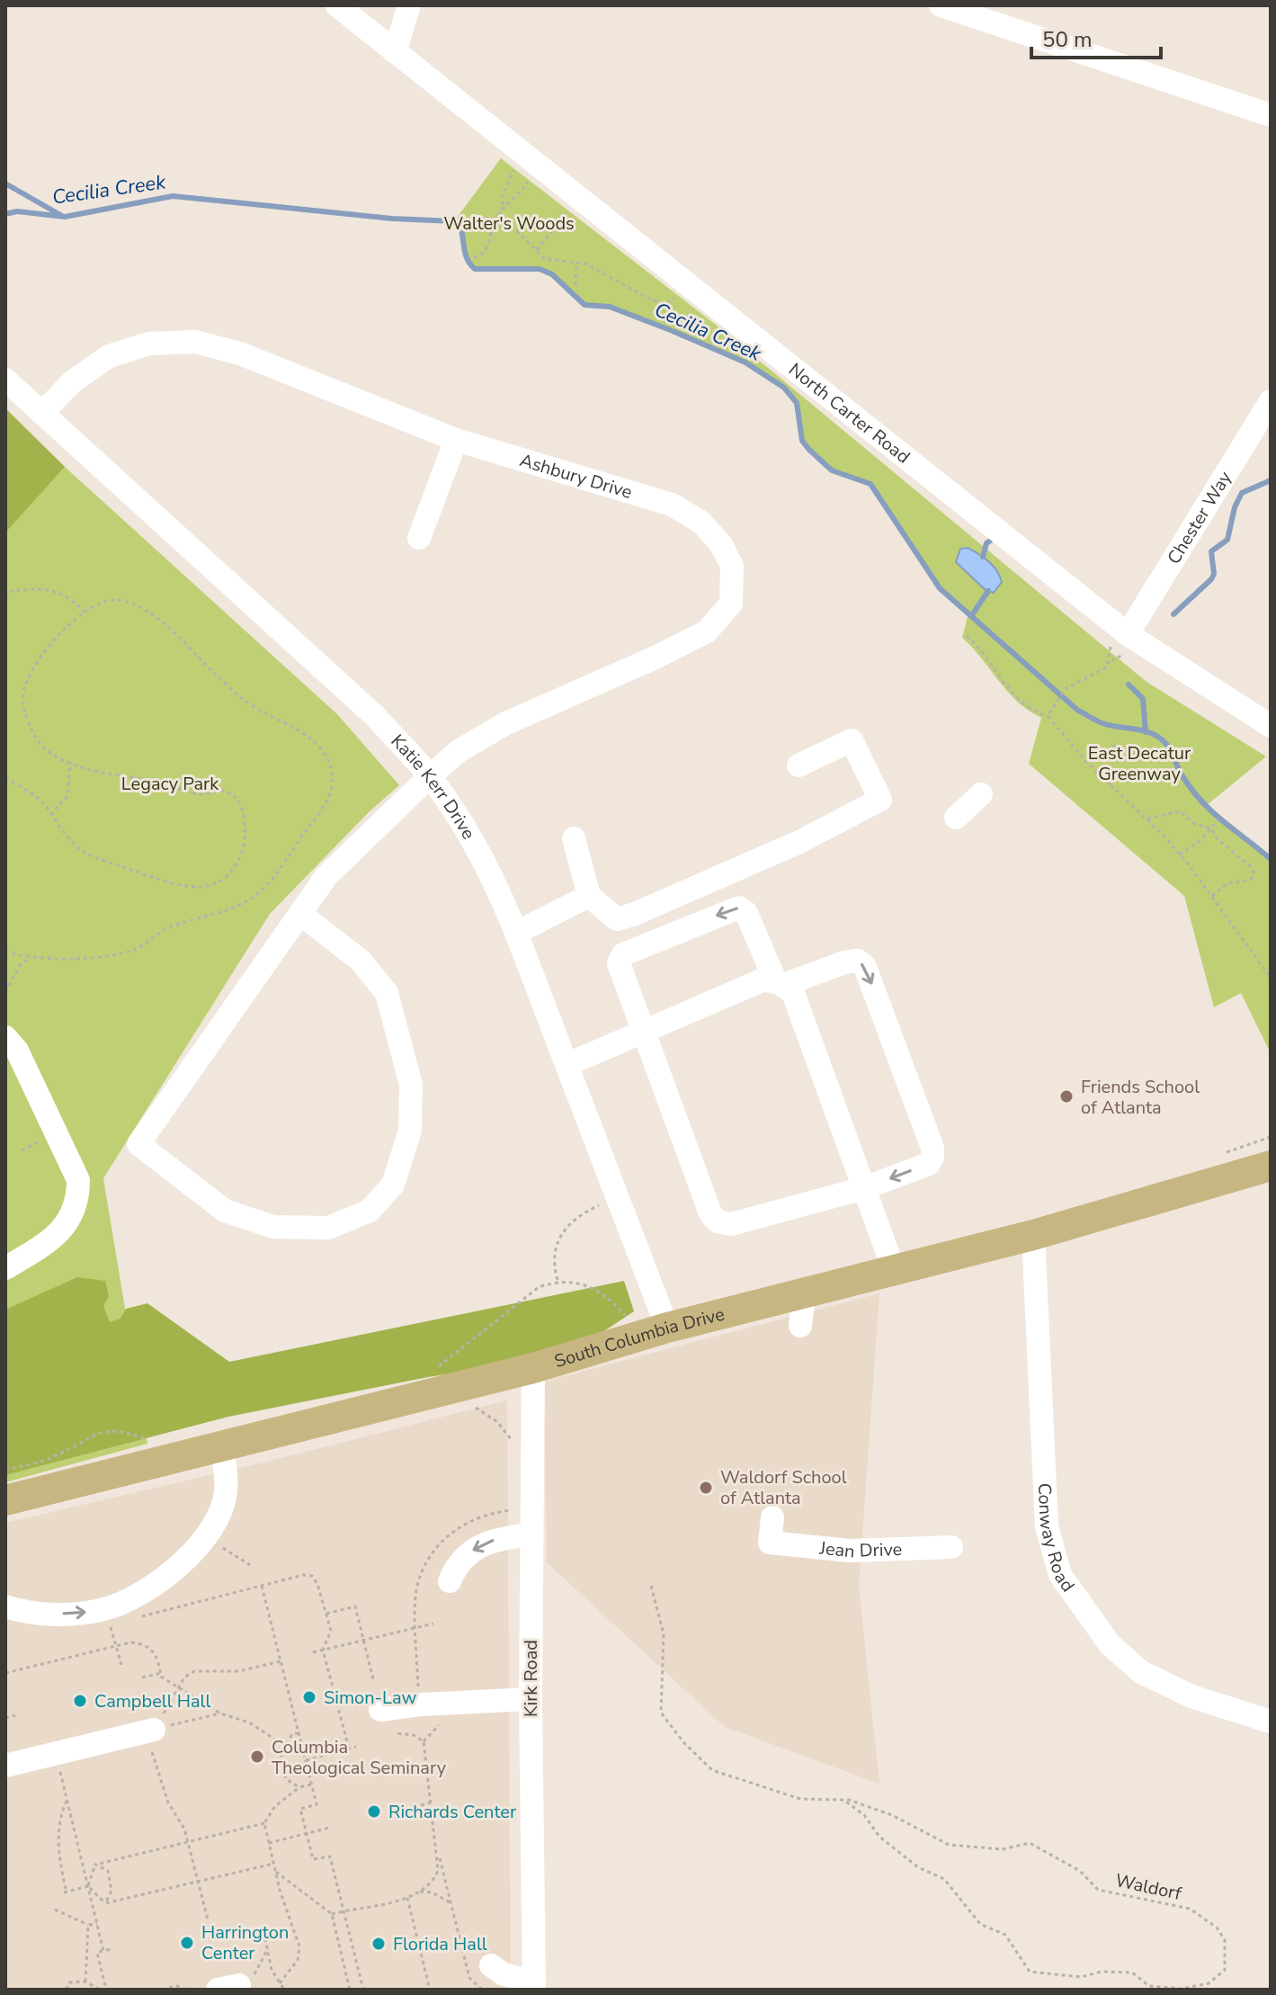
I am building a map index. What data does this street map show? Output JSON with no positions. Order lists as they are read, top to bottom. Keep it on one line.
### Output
{"streets":{"main road":["South Columbia Drive"],"street":["North Carter Road","Ashbury Drive","Chester Way","Katie Kerr Drive","Conway Road","Jean Drive","Kirk Road"],"path":["Waldorf"]},"crossings":[["North Carter Road","Chester Way"],["Ashbury Drive","Katie Kerr Drive"],["Katie Kerr Drive","South Columbia Drive"],["South Columbia Drive","Conway Road"],["South Columbia Drive","Kirk Road"]],"water":["Cecilia Creek"],"parks":["Walter's Woods","East Decatur Greenway","Legacy Park"],"places":["Friends School of Atlanta","Waldorf School of Atlanta","Simon-Law","Campbell Hall","Columbia Theological Seminary","Richards Center","Harrington Center","Florida Hall"],"scale_bar":"50 m"}
